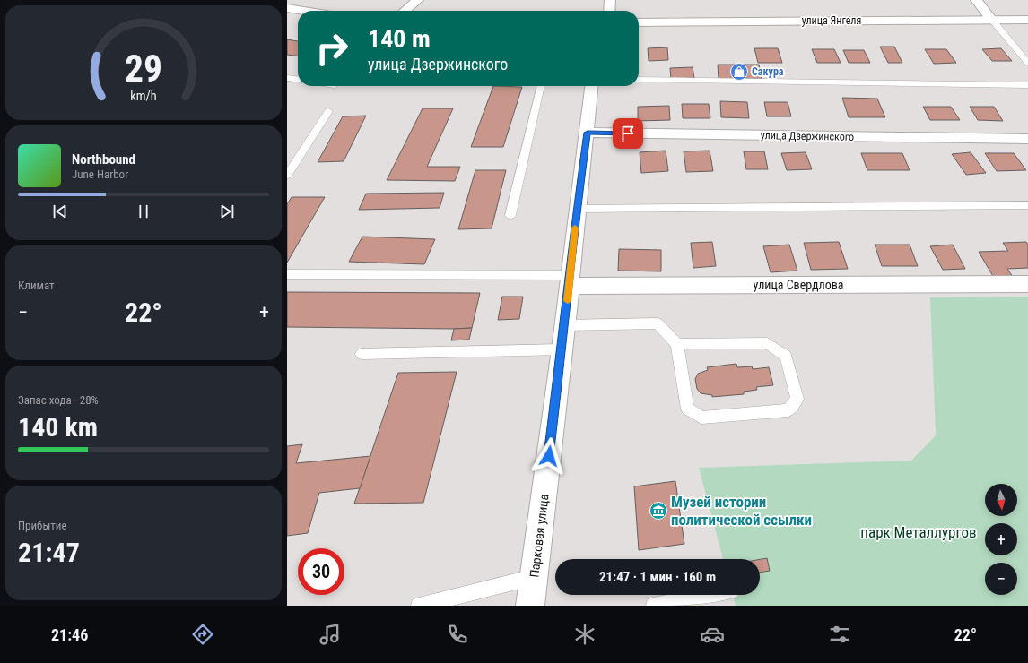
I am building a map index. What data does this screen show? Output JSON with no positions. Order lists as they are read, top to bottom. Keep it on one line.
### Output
{"streets":{"street":["улица Янгеля","улица Дзержинского","улица Свердлова","Парковая улица"]},"crossings":[["улица Дзержинского","Парковая улица"],["улица Свердлова","Парковая улица"]],"parks":["парк Металлургов"],"places":{"shop":["Сакура"],"museum":["Музей истории политической ссылки"]},"north":"bottom","page":{"turn":["140 m","улица Дзержинского"],"song":["Northbound","June Harbor"],"tile":["Климат",["Запас хода · 28%","140 km"],["Прибытие","21:47"]],"heat":["−","22°","+"],"map_buttons":["+","−"],"limit":"30","trip":"21:47 · 1 мин · 160 m","tabs":["21:46","22°"],"gauge":["29","km/h"]}}
